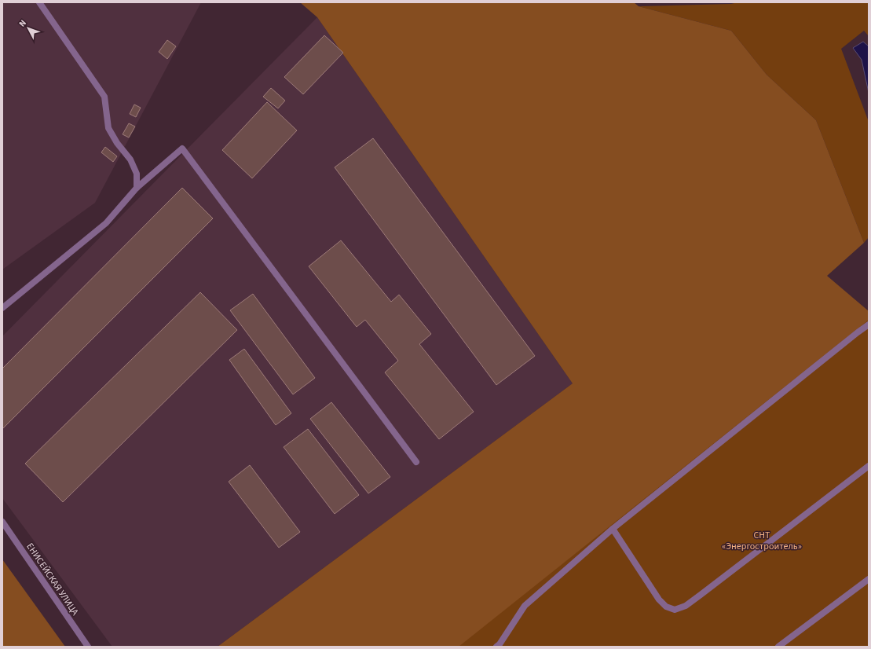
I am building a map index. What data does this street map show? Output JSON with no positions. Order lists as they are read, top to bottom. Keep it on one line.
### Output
{"streets":{"street":["ЕНИСЕЙСКАЯ УЛИЦА"]},"parks":["СНТ «Энергостроитель»"],"north":"top left"}
